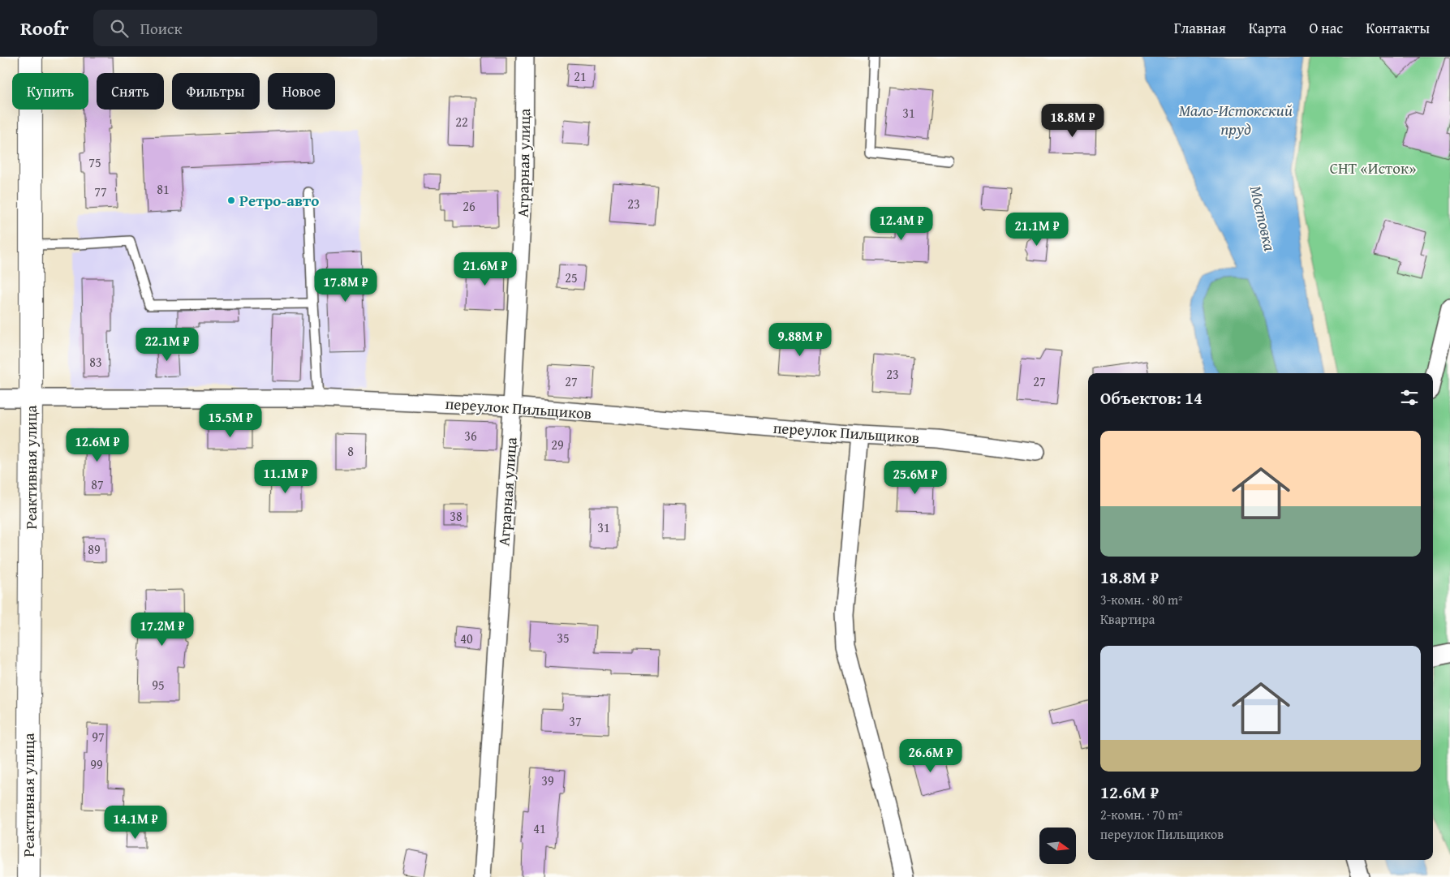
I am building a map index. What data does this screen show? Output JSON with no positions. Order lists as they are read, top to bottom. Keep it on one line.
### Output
{"streets":{"main road":["Реактивная улица"],"street":["Аграрная улица","переулок Пильщиков"]},"crossings":[["Аграрная улица","переулок Пильщиков"],["переулок Пильщиков","Реактивная улица"]],"water":["Мало-Истокский пруд","Мостовка"],"parks":["СНТ «Исток»"],"places":["Ретро-авто"],"house_numbers":["21","31","22","75","81","77","23","26","25","83","23","27","27","36","29","8","87","38","31","89","35","40","95","37","97","99","39","41"],"north":"right","page":{"header":"Roofr","search":"Поиск","nav":["Главная","Карта","О нас","Контакты"],"chip":["Купить","Снять","Фильтры","Новое"],"price":["18.8M ₽","12.4M ₽","21.1M ₽","21.6M ₽","17.8M ₽","9.88M ₽","22.1M ₽","15.5M ₽","12.6M ₽","11.1M ₽","25.6M ₽","17.2M ₽","26.6M ₽","14.1M ₽"],"heading":"Объектов: 14","list":[{"name":"18.8M ₽","note":"3-комн. · 80 m² · Квартира"},{"name":"12.6M ₽","note":"2-комн. · 70 m² · переулок Пильщиков"}]}}
